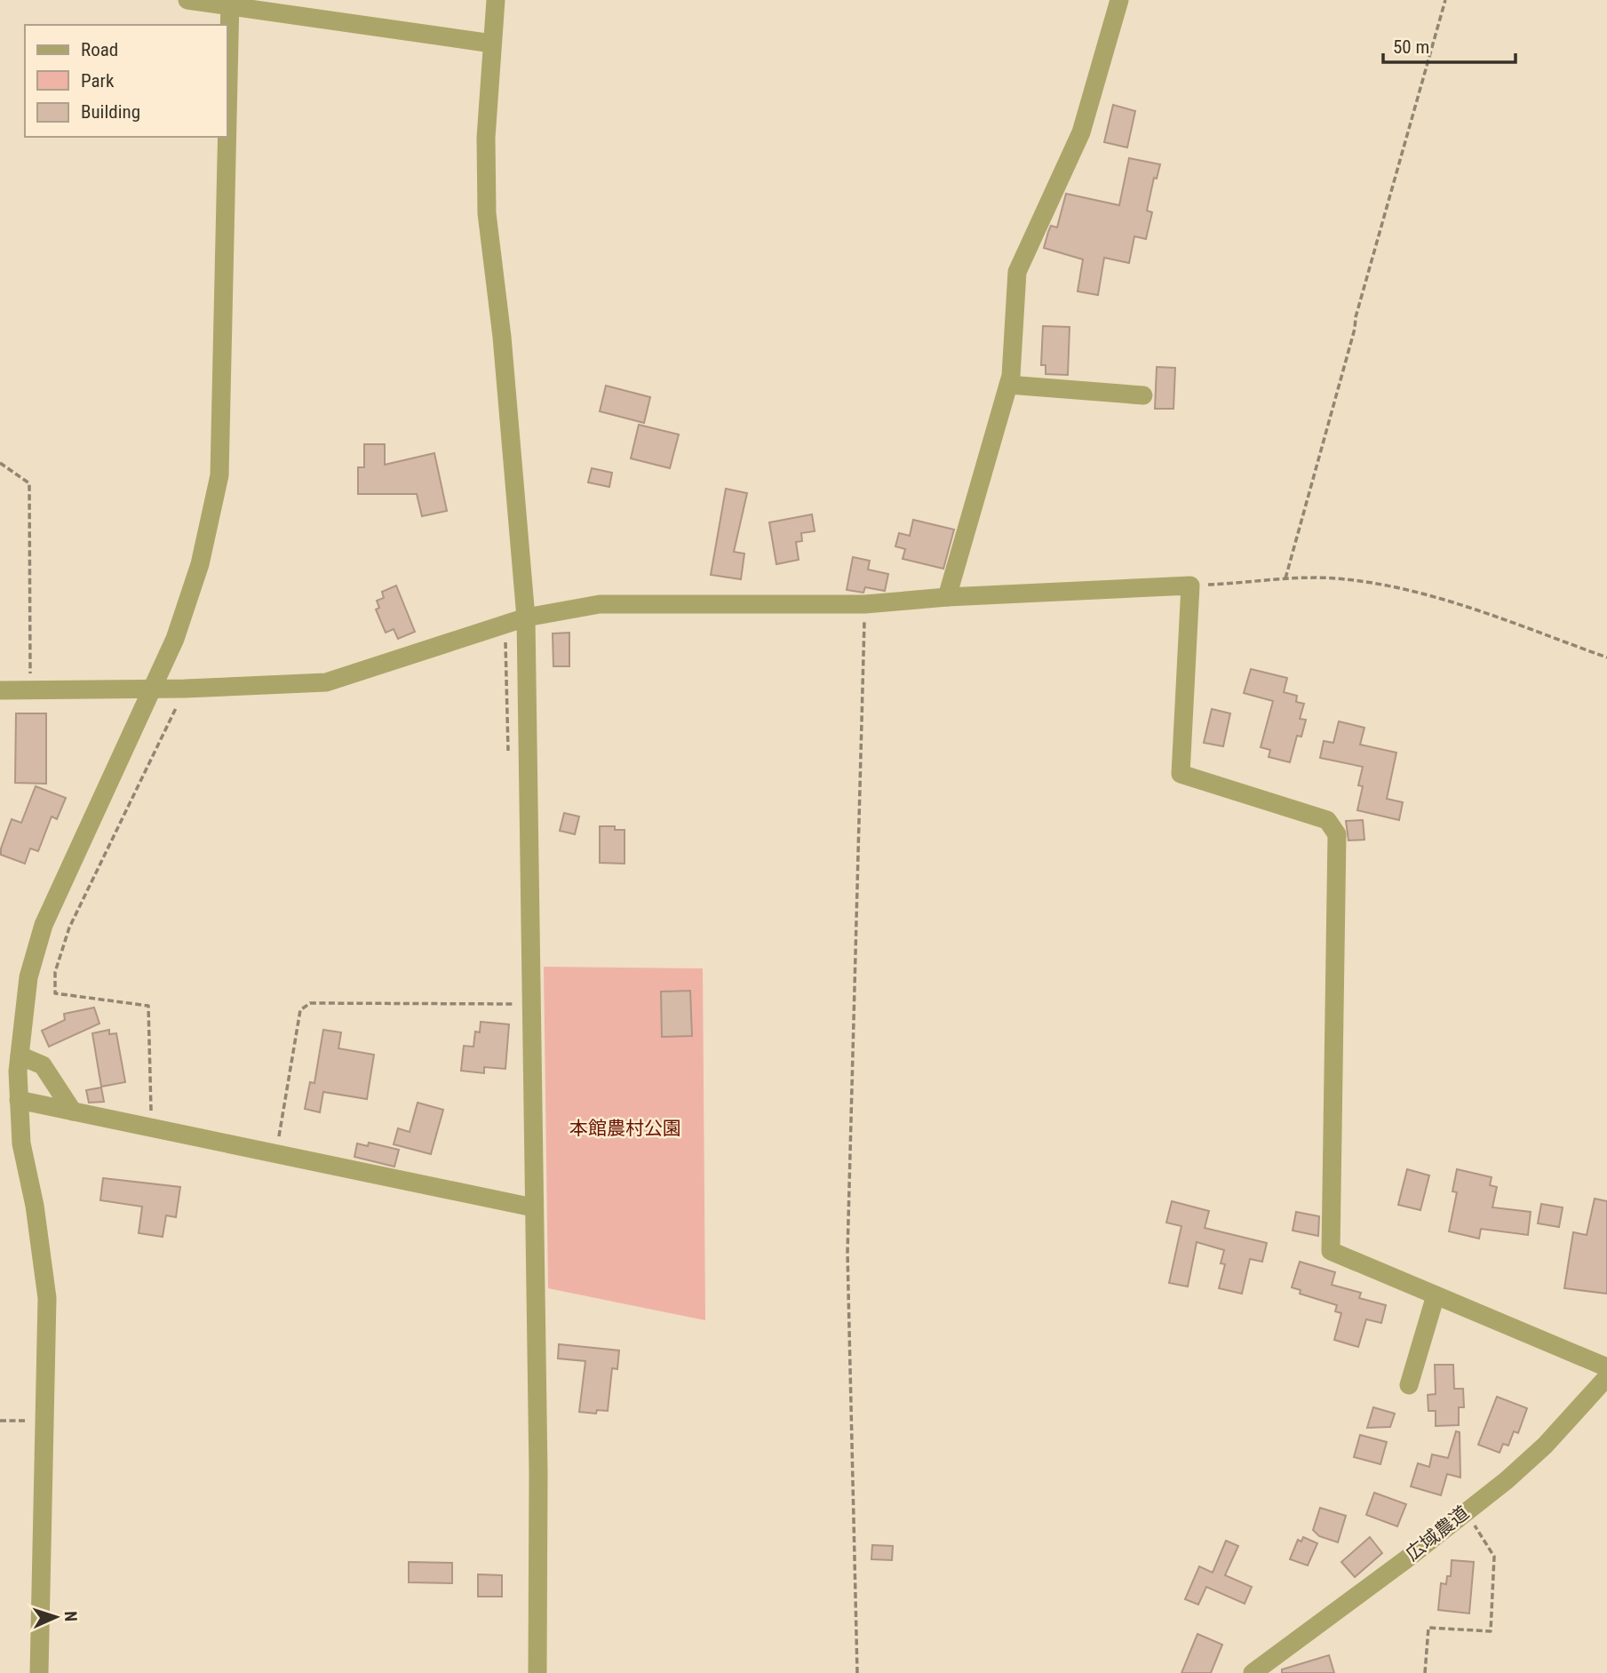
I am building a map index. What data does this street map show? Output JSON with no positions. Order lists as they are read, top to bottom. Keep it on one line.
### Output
{"streets":{"street":["広域農道"]},"parks":["本館農村公園"],"legend":["Road","Park","Building"],"scale_bar":"50 m","north":"right"}
